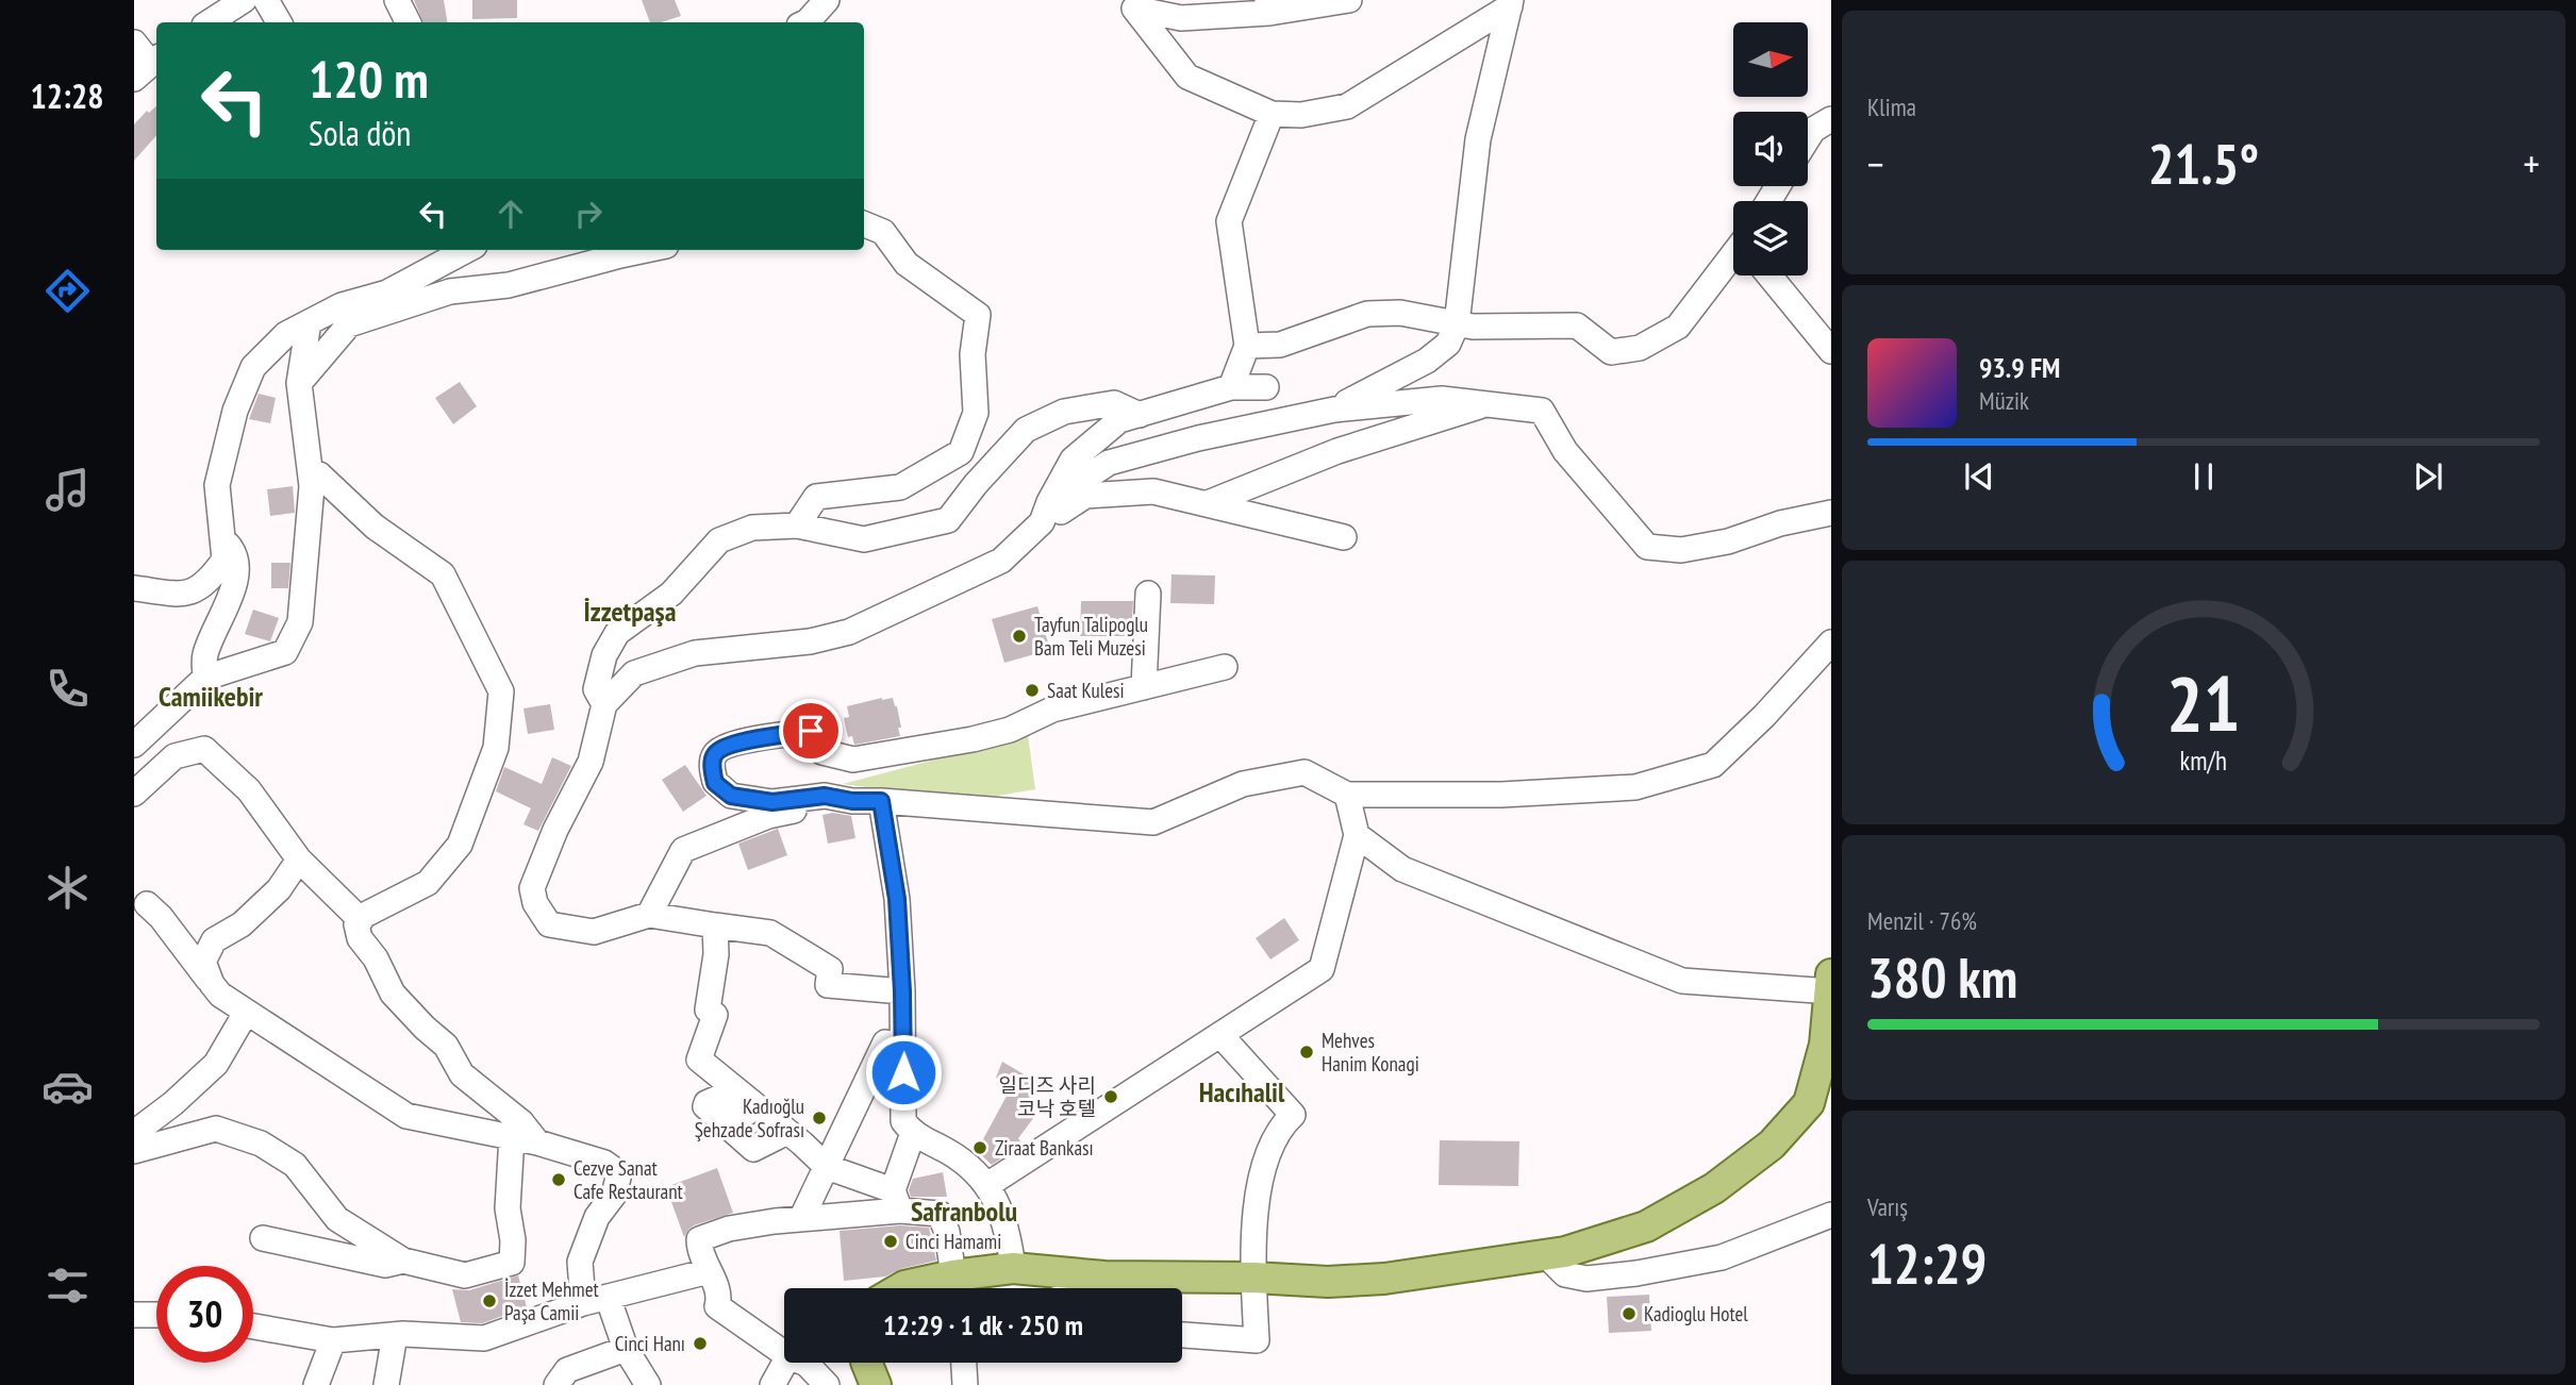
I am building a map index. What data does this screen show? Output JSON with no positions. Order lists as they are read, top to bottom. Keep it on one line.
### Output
{"districts":["İzzetpaşa","Camiikebir","Hacıhalil","Safranbolu"],"places":["Tayfun Talipoglu Bam Teli Muzesi","Saat Kulesi","Mehves Hanim Konagi","일디즈 사리 코낙 호텔","Kadıoğlu Şehzade Sofrası","Ziraat Bankası","Cezve Sanat Cafe Restaurant","Cinci Hamami","İzzet Mehmet Paşa Camii","Kadioglu Hotel","Cinci Hanı"],"north":"right","page":{"tabs":"12:28","tile":["Klima",["Menzil · 76%","380 km"],["Varış","12:29"]],"turn":["120 m","Sola dön"],"heat":["−","21.5°","+"],"song":["93.9 FM","Müzik"],"limit":"30","trip":"12:29 · 1 dk · 250 m","gauge":["21","km/h"]}}
